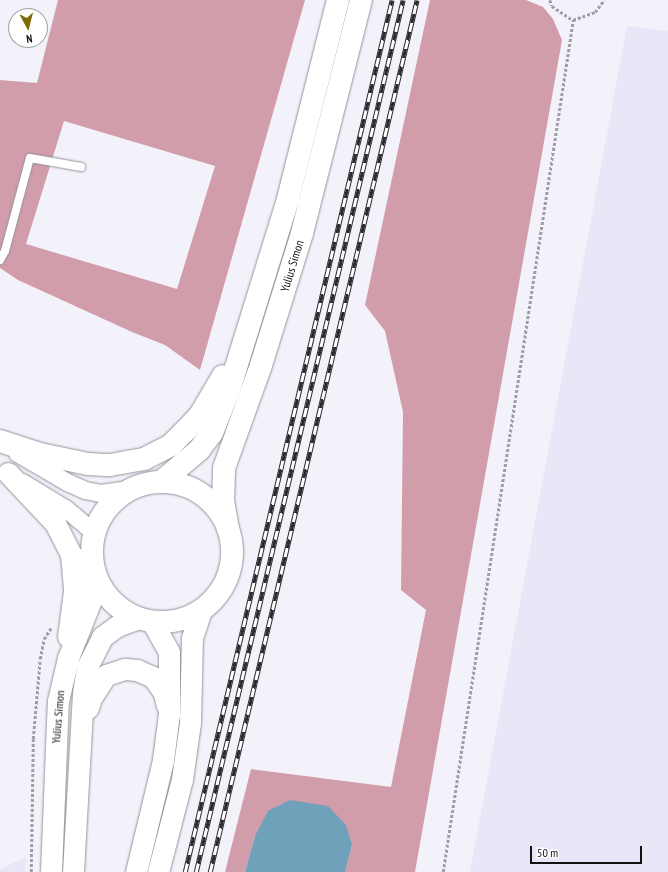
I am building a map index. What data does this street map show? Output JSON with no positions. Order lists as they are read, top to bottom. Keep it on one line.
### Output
{"streets":{"main road":["Yulius Simon"]},"scale_bar":"50 m","north":"bottom"}
